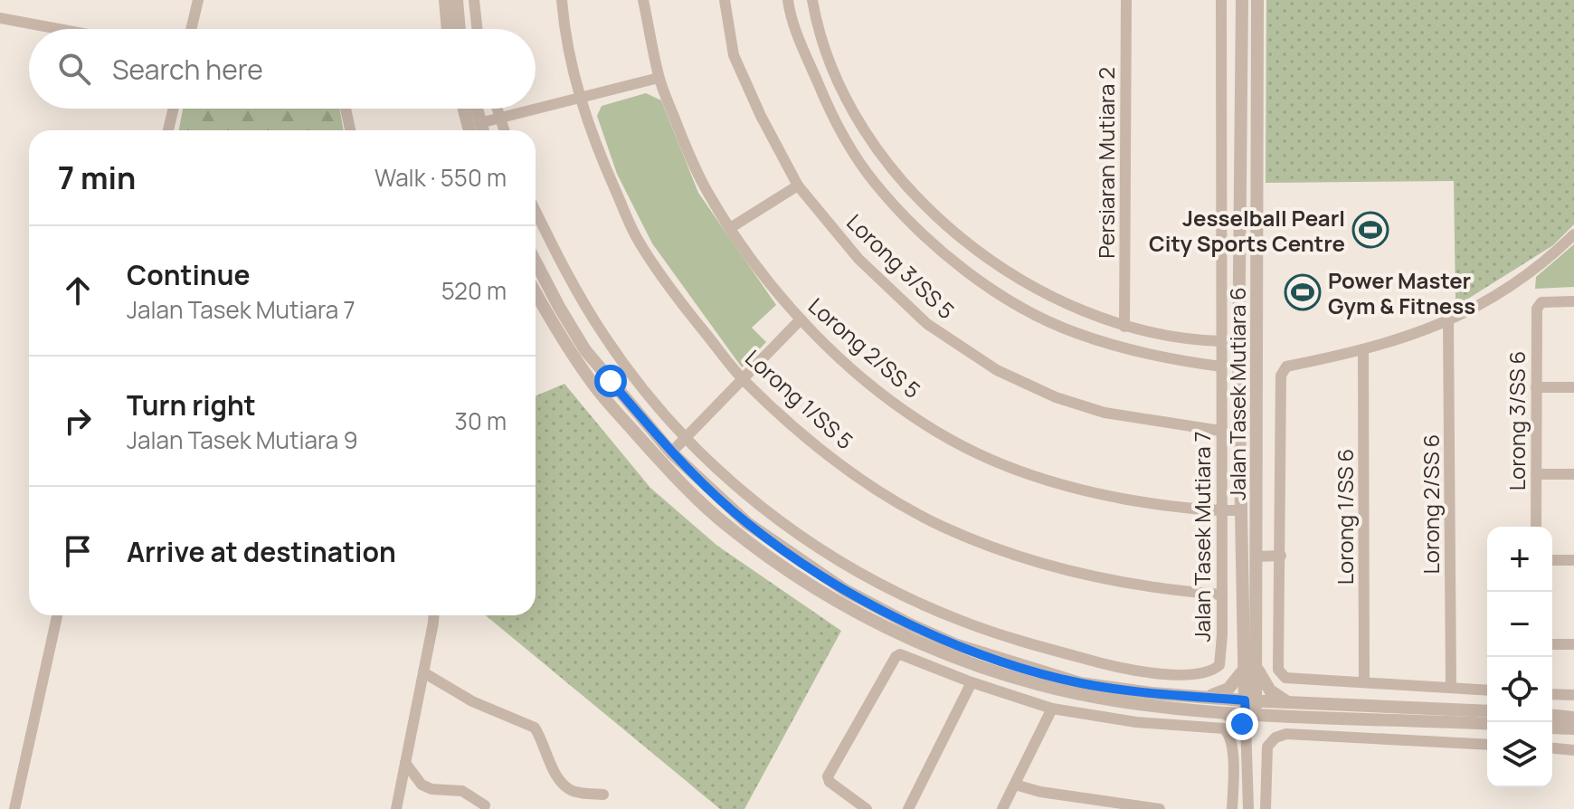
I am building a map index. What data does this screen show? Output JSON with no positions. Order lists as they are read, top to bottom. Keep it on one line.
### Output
{"streets":{"street":["Persiaran Mutiara 2","Lorong 3/SS 5","Lorong 2/SS 5","Jalan Tasek Mutiara 6","Lorong 1/SS 5","Lorong 3/SS 6","Lorong 2/SS 6","Lorong 1/SS 6","Jalan Tasek Mutiara 7"]},"crossings":[["Lorong 3/SS 5","Jalan Tasek Mutiara 7"],["Lorong 2/SS 5","Jalan Tasek Mutiara 6"],["Lorong 2/SS 5","Jalan Tasek Mutiara 7"],["Jalan Tasek Mutiara 6","Lorong 2/SS 6"],["Jalan Tasek Mutiara 6","Lorong 1/SS 6"],["Lorong 1/SS 5","Jalan Tasek Mutiara 7"]],"places":{"sports":["Jesselball Pearl City Sports Centre","Power Master Gym & Fitness"]},"page":{"search":"Search here","heading":["7 min","Walk · 550 m"],"list":[["Continue","Jalan Tasek Mutiara 7","520 m"],["Turn right","Jalan Tasek Mutiara 9","30 m"],"Arrive at destination"],"map_buttons":["+","−"]}}
